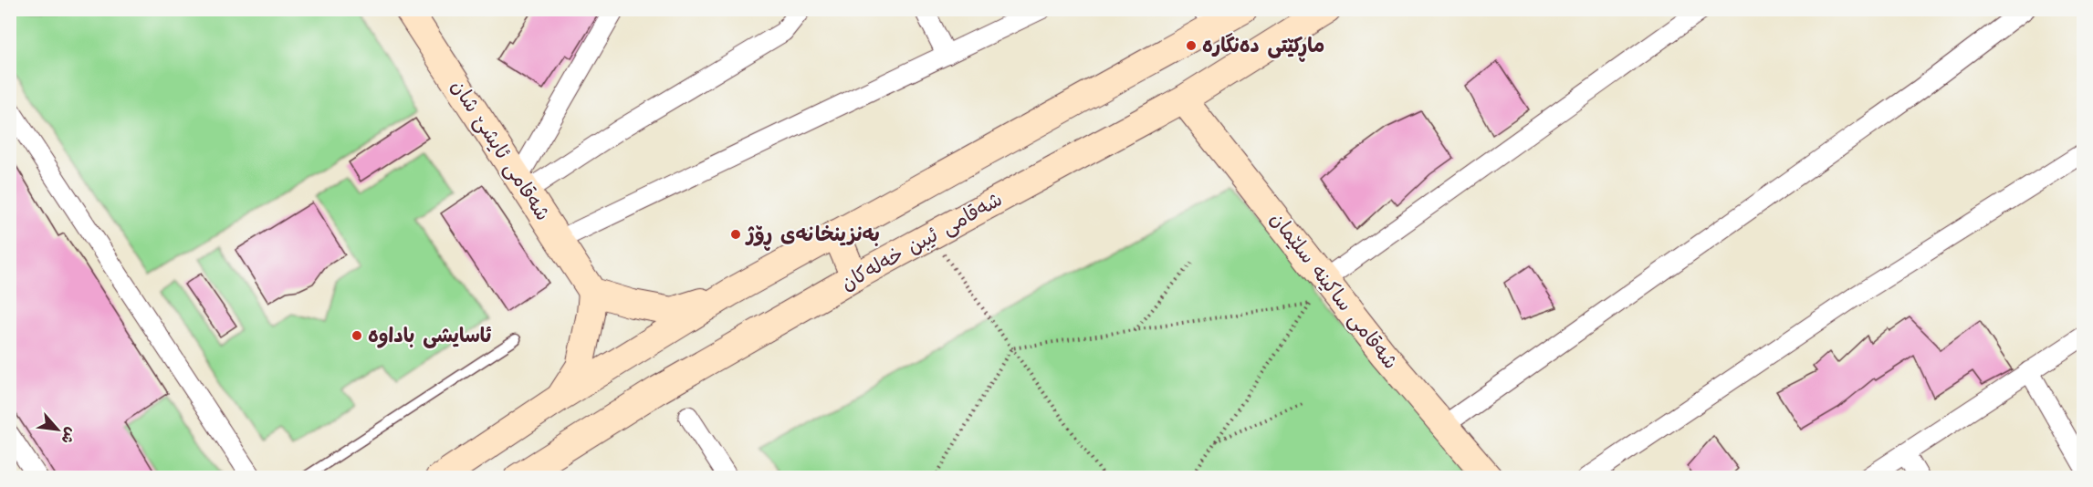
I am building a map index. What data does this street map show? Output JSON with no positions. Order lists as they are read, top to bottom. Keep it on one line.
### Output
{"streets":{"main road":["شەقامی ئایشێ شان","شەقامی ئیبن خەلەکان","شەقامی ساکینە سلێمان"]},"crossings":[["شەقامی ئیبن خەلەکان","شەقامی ساکینە سلێمان"]],"places":["ماڕكێتی دەنگارە","بەنزینخانەی ڕۆژ","ئاسايشى باداوه"],"north":"bottom right"}
